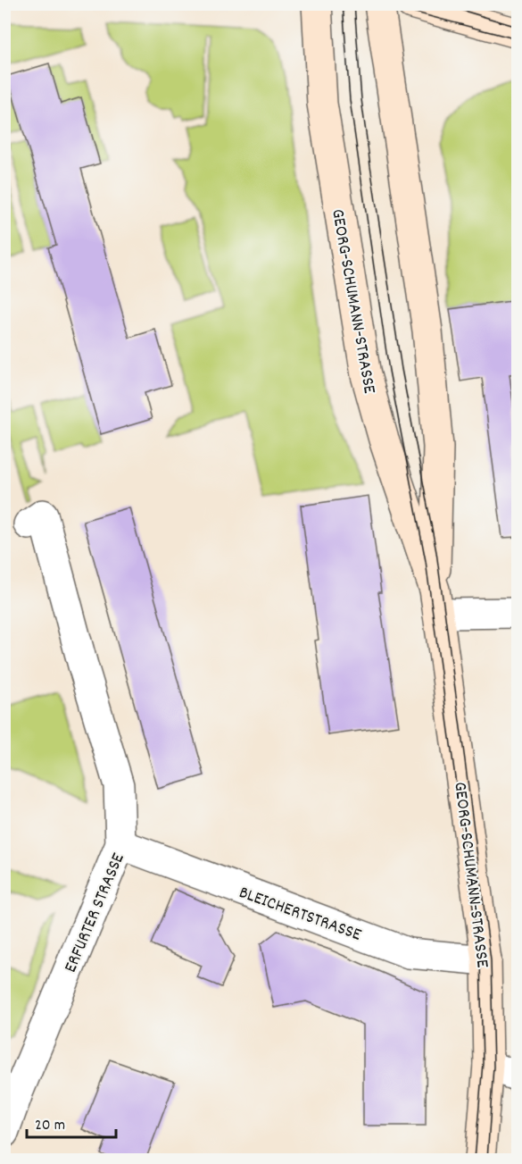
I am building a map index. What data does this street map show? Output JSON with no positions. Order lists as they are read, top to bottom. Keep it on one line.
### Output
{"streets":{"main road":["GEORG-SCHUMANN-STRASSE"],"street":["ERFURTER STRASSE","BLEICHERTSTRASSE"]},"crossings":[["GEORG-SCHUMANN-STRASSE","BLEICHERTSTRASSE"],["ERFURTER STRASSE","BLEICHERTSTRASSE"]],"scale_bar":"20 m"}
